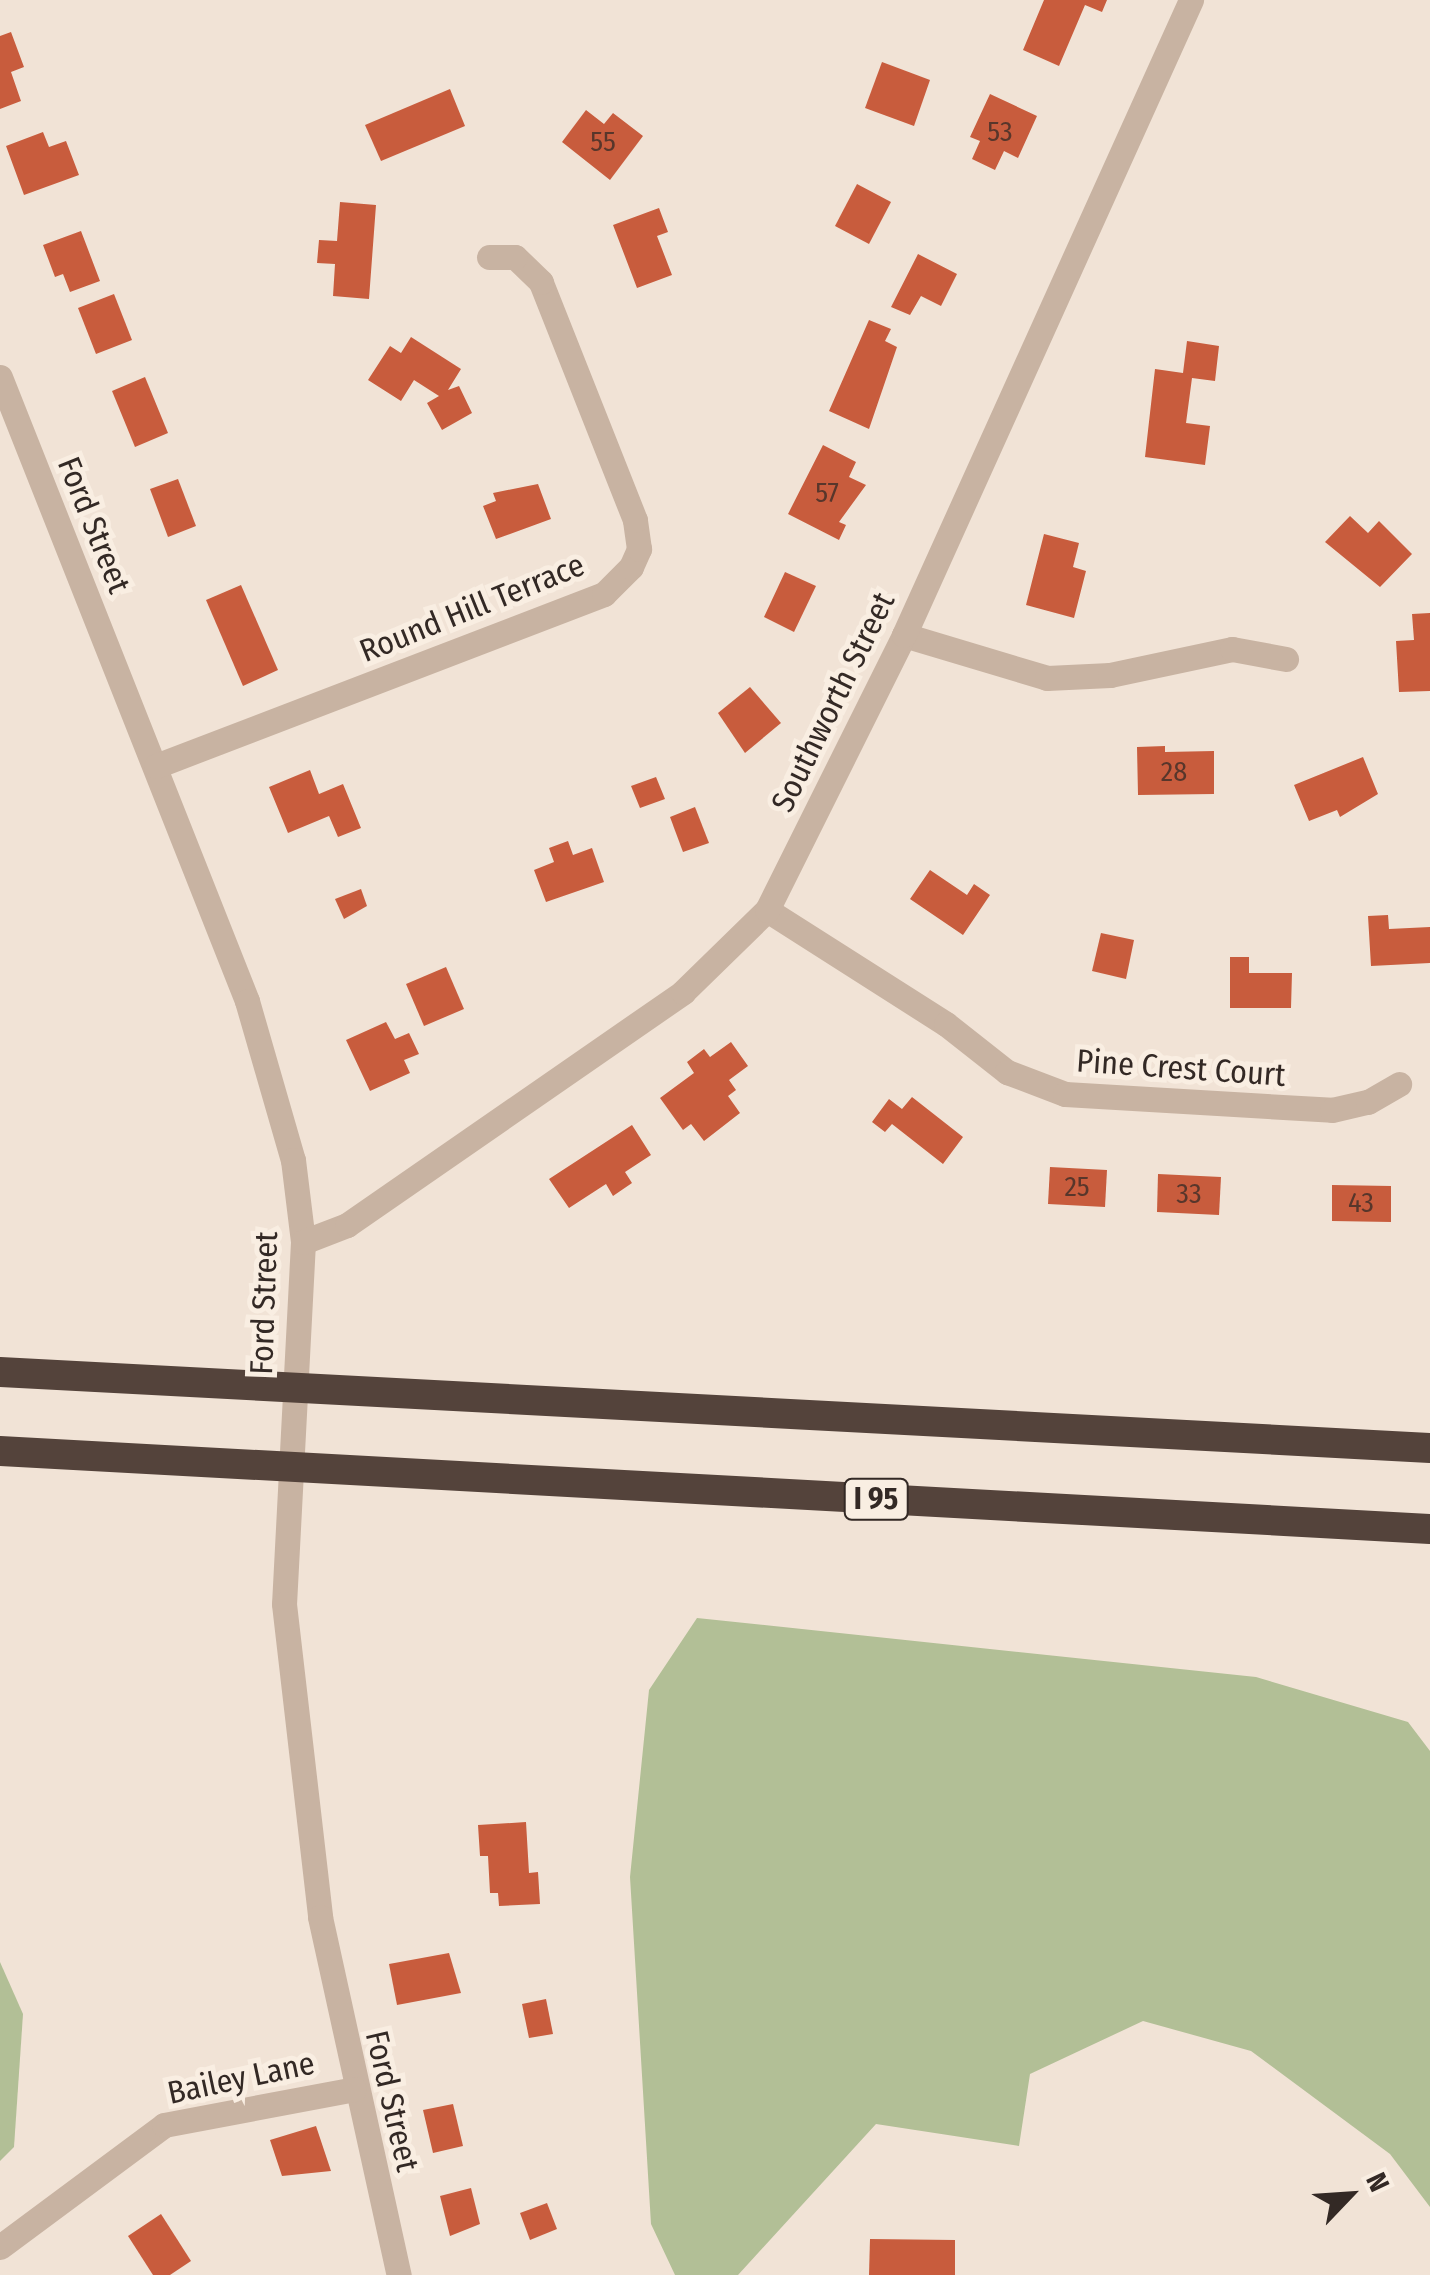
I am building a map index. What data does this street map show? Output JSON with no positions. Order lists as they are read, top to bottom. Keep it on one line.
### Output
{"streets":{"highway":["I 95"],"street":["Ford Street","Round Hill Terrace","Southworth Street","Pine Crest Court","Bailey Lane"]},"crossings":[["Ford Street","Round Hill Terrace"],["Ford Street","Southworth Street"],["Ford Street","Bailey Lane"],["Southworth Street","Pine Crest Court"]],"house_numbers":["53","55","57","28","25","33","43"],"north":"top right"}
